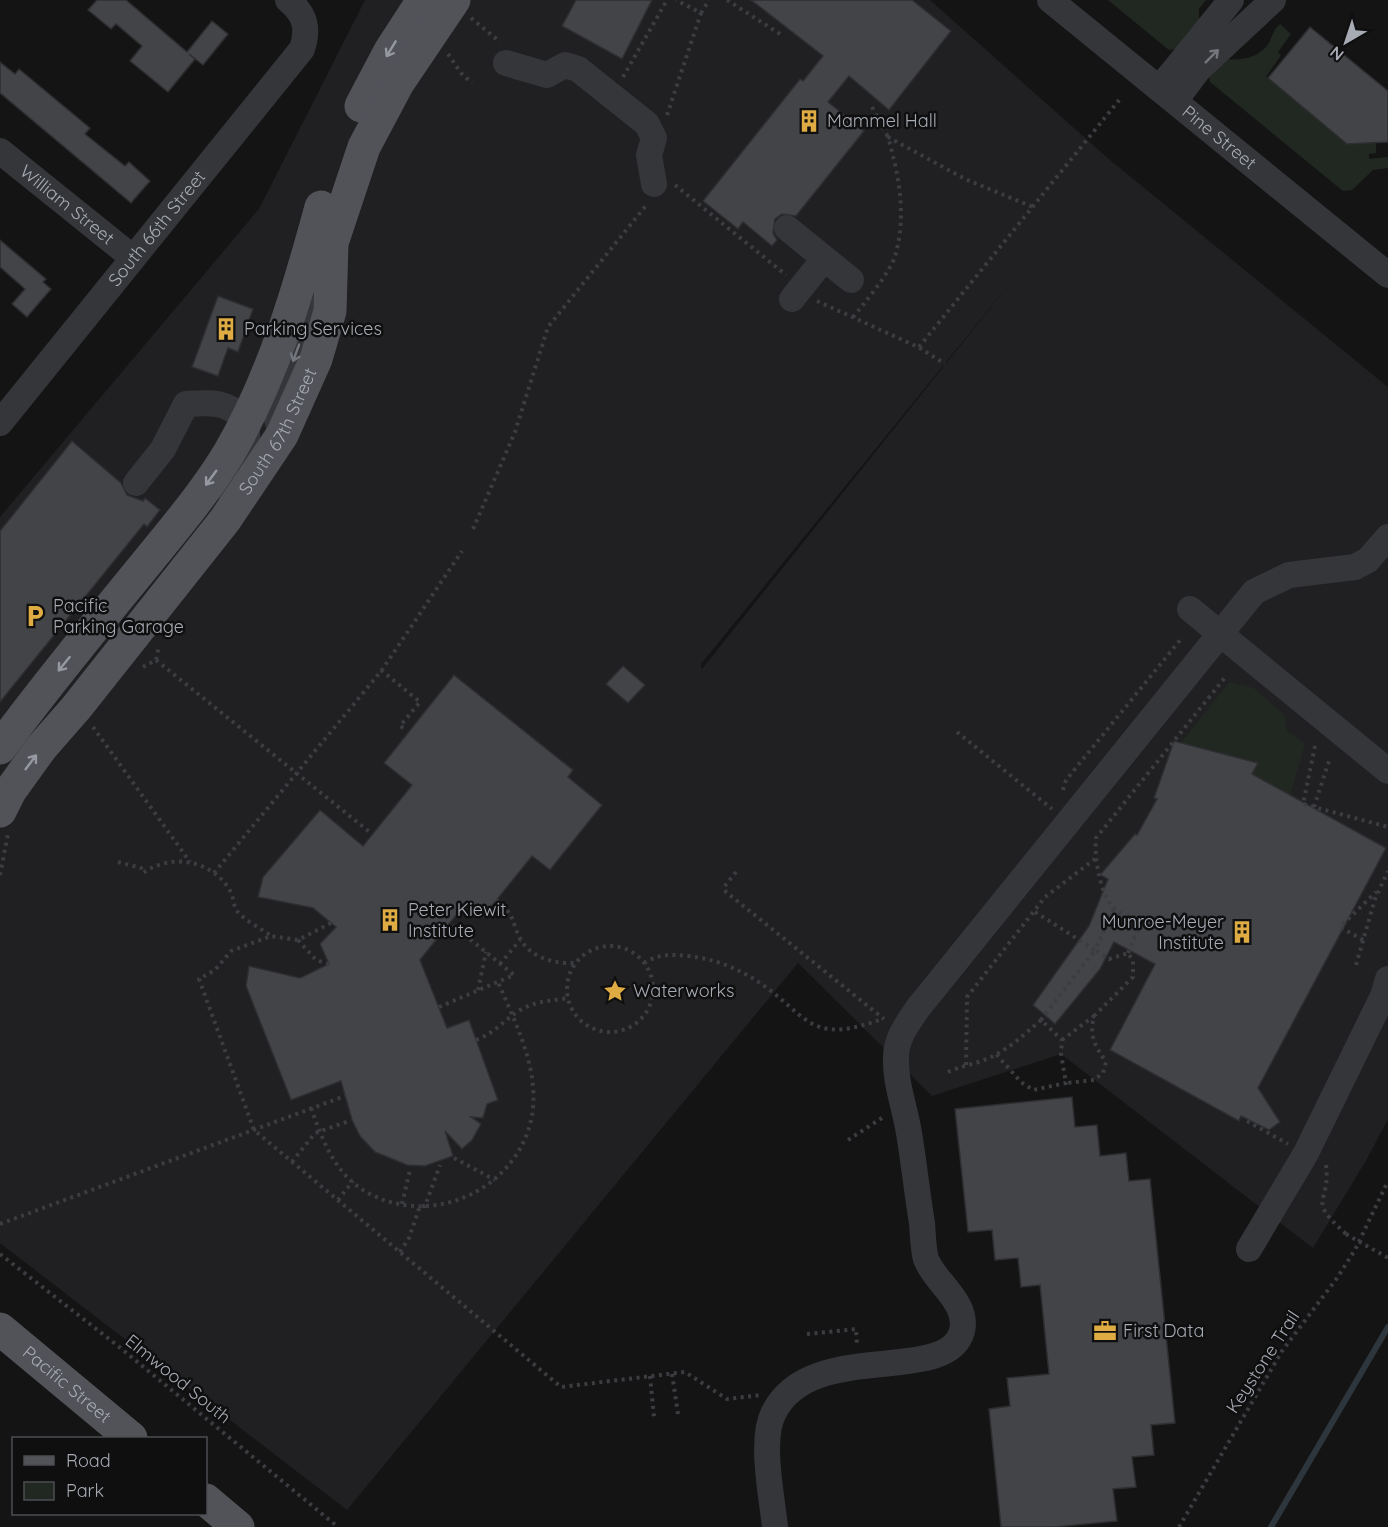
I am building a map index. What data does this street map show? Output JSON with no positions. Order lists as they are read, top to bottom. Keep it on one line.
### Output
{"streets":{"main road":["South 67th Street","Pacific Street"],"street":["Pine Street","William Street","South 66th Street"],"path":["Keystone Trail","Elmwood South"]},"crossings":[["William Street","South 66th Street"]],"places":{"building":["Mammel Hall","Parking Services","Peter Kiewit Institute","Munroe-Meyer Institute"],"parking":["Pacific Parking Garage"],"place":["Waterworks"],"office":["First Data"]},"legend":["Road","Park"],"north":"bottom left"}
